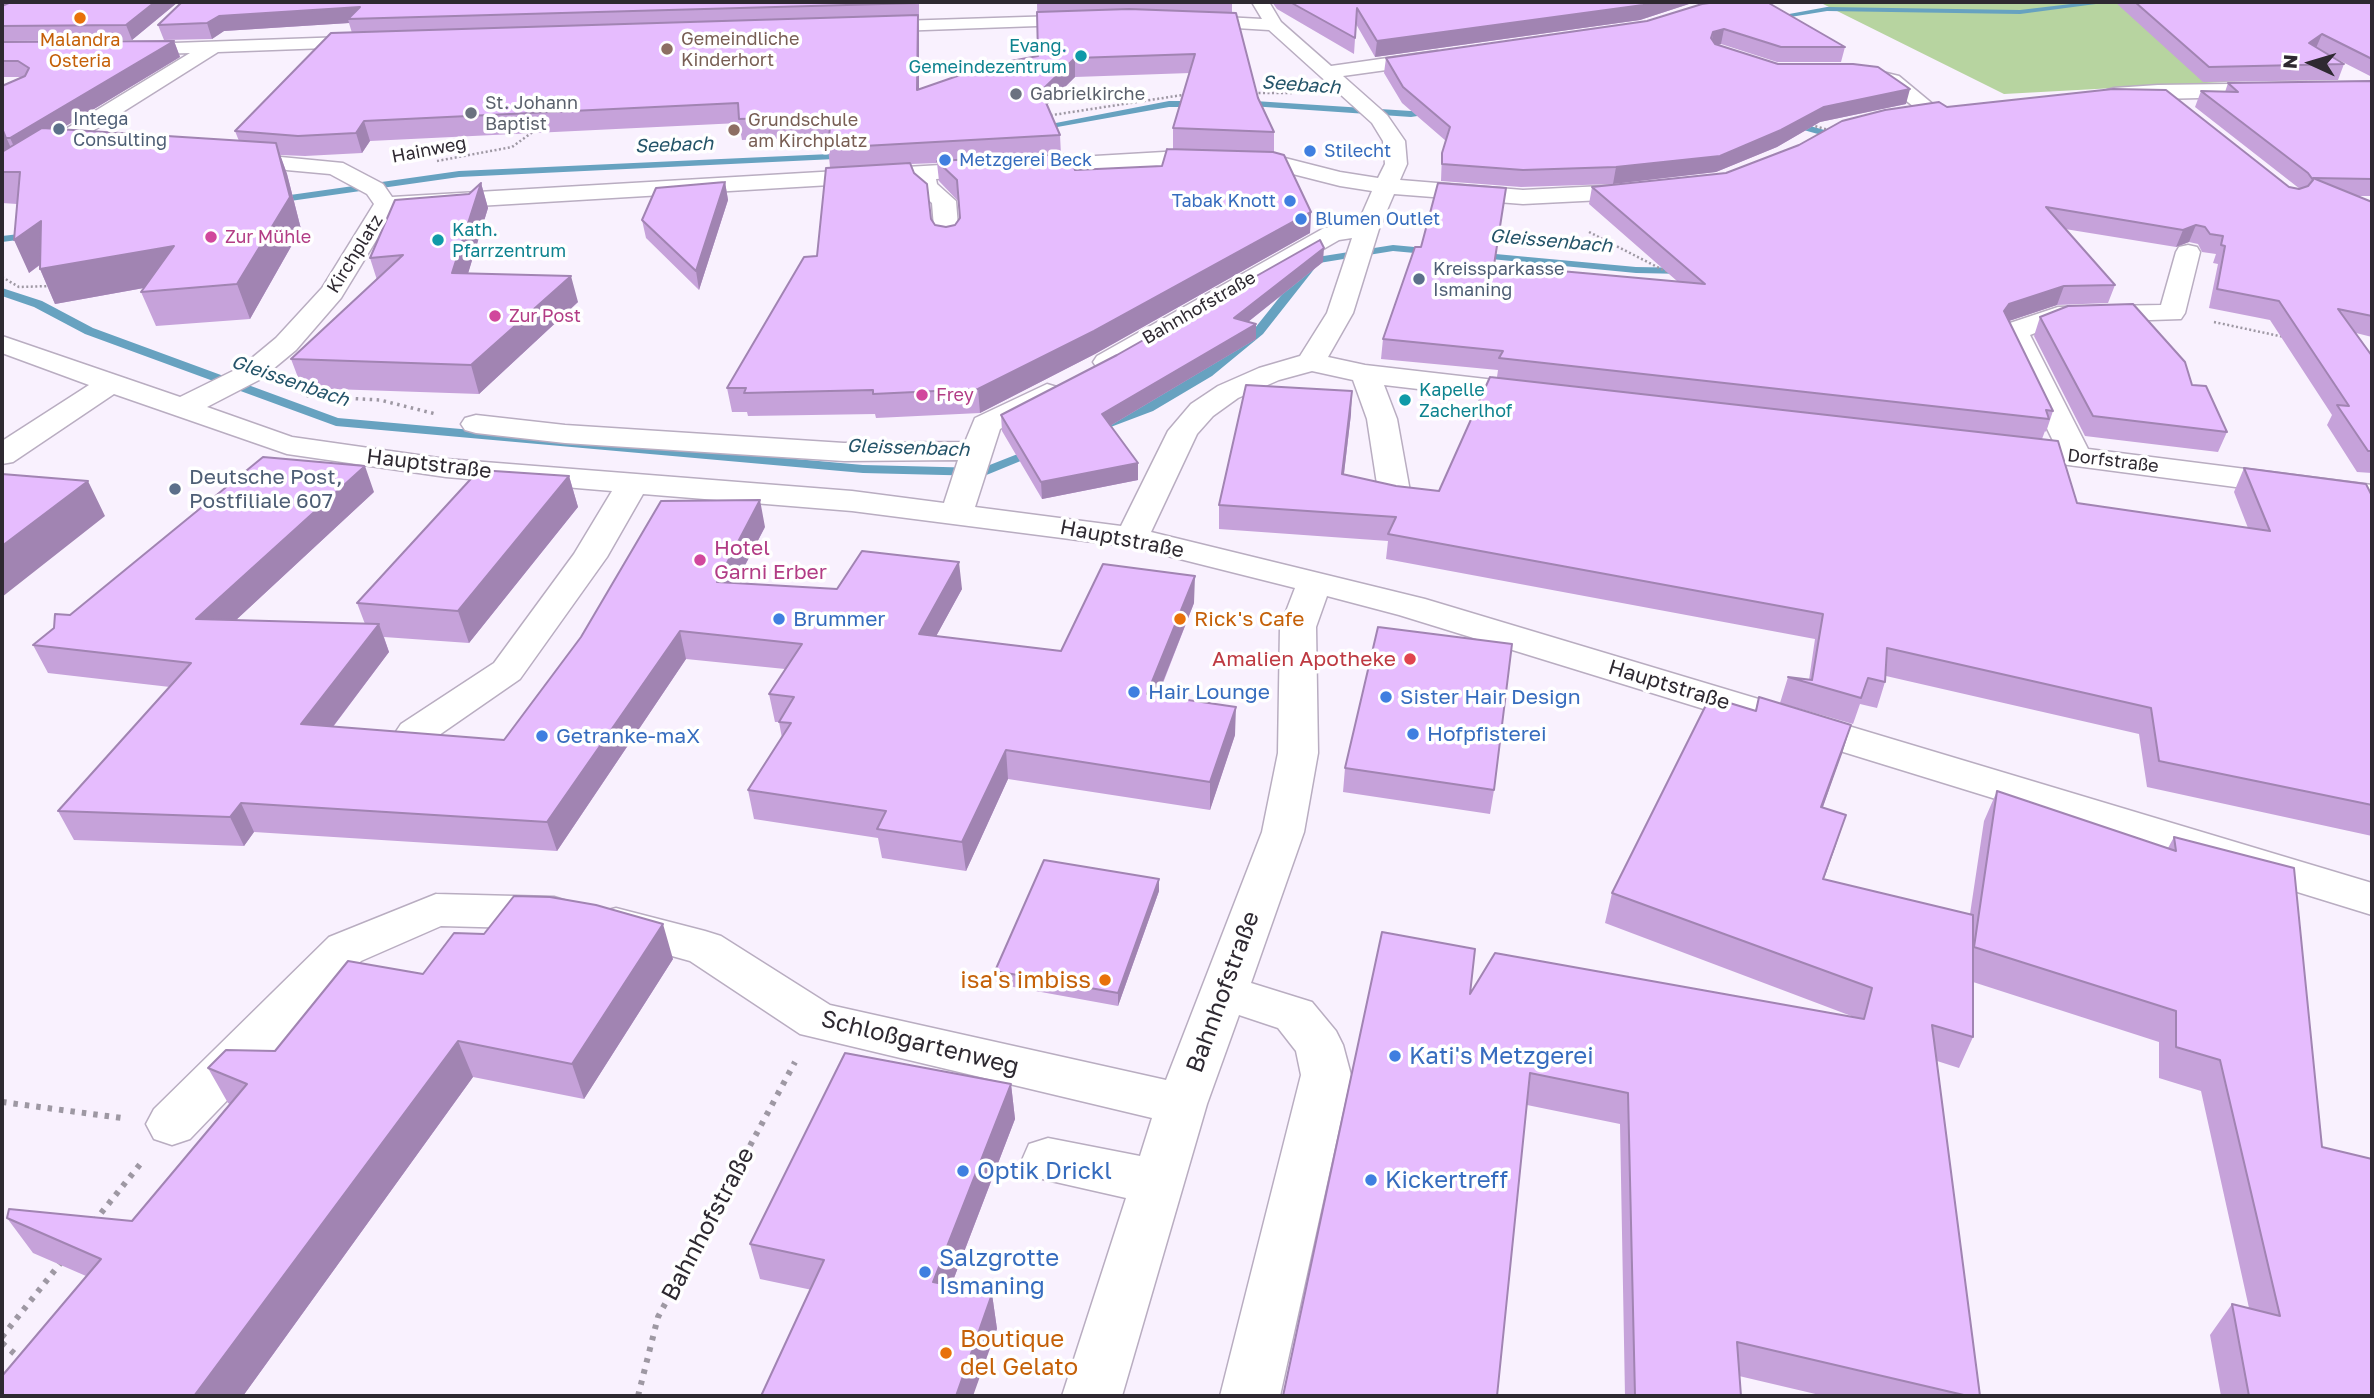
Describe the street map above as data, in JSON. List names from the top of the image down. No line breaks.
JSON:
{"streets":{"street":["Kirchplatz","Bahnhofstraße","Dorfstraße","Hauptstraße","Schloßgartenweg"],"path":["Hainweg"]},"crossings":[["Kirchplatz","Hauptstraße"],["Bahnhofstraße","Hauptstraße"],["Bahnhofstraße","Schloßgartenweg"]],"water":["Seebach","Gleissenbach"],"places":["Malandra Osteria","Gemeindliche Kinderhort","Evang. Gemeindezentrum","Gabrielkirche","St. Johann Baptist","Intega Consulting","Grundschule am Kirchplatz","Stilecht","Metzgerei Beck","Tabak Knott","Blumen Outlet","Zur Mühle","Kath. Pfarrzentrum","Kreissparkasse Ismaning","Zur Post","Frey","Kapelle Zacherlhof","Deutsche Post, Postfiliale 607","Hotel Garni Erber","Brummer","Rick's Cafe","Amalien Apotheke","Hair Lounge","Sister Hair Design","Hofpfisterei","Getranke-maX","isa's imbiss","Kati's Metzgerei","Optik Drickl","Kickertreff","Salzgrotte Ismaning","Boutique del Gelato"],"north":"left"}
